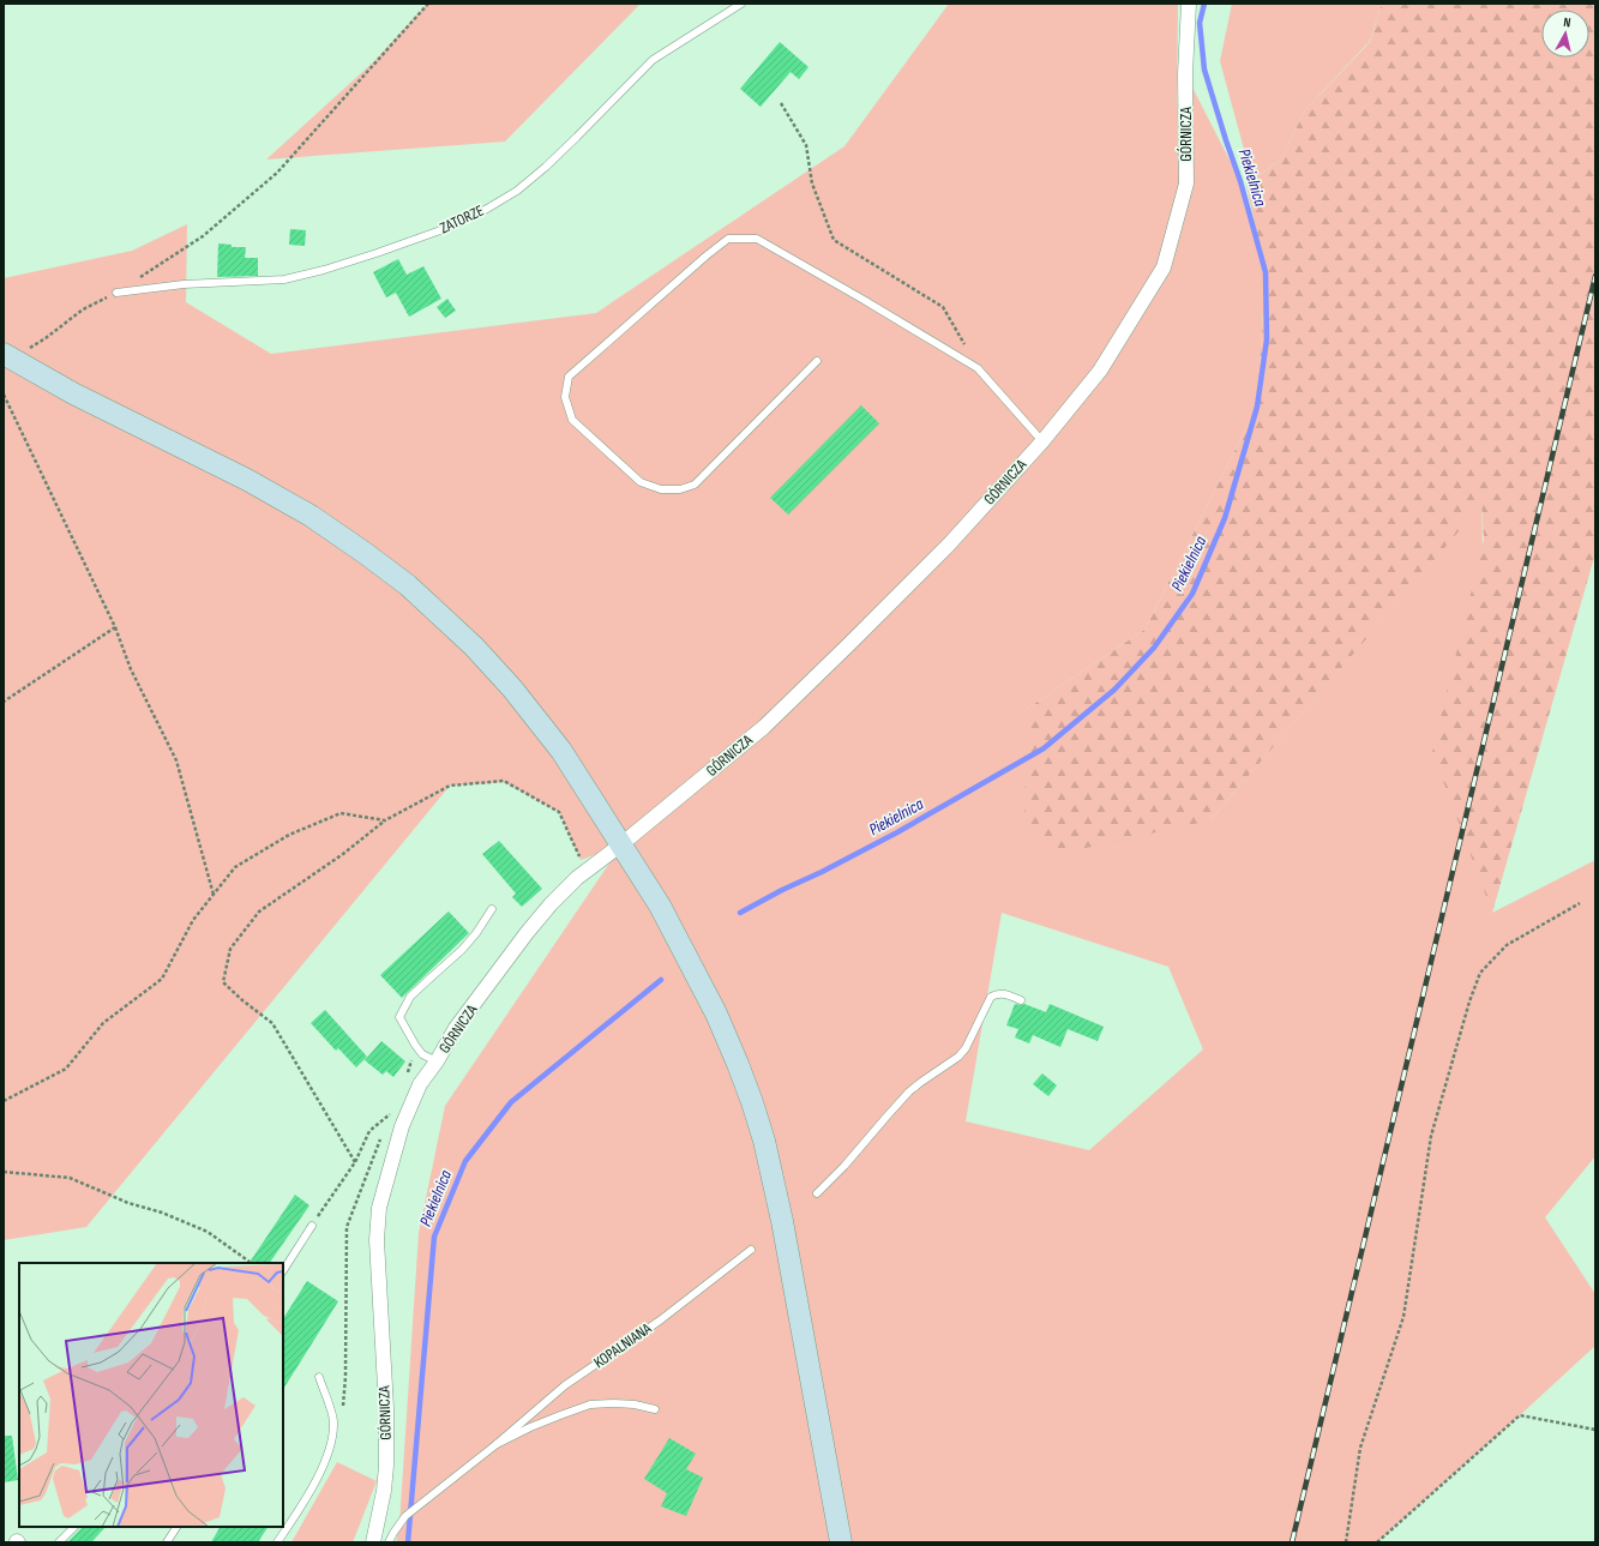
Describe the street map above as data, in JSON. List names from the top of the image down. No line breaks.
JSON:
{"streets":{"street":["GÓRNICZA"],"lane":["ZATORZE","KOPALNIANA"]},"water":["Piekielnica"],"north":"top"}
